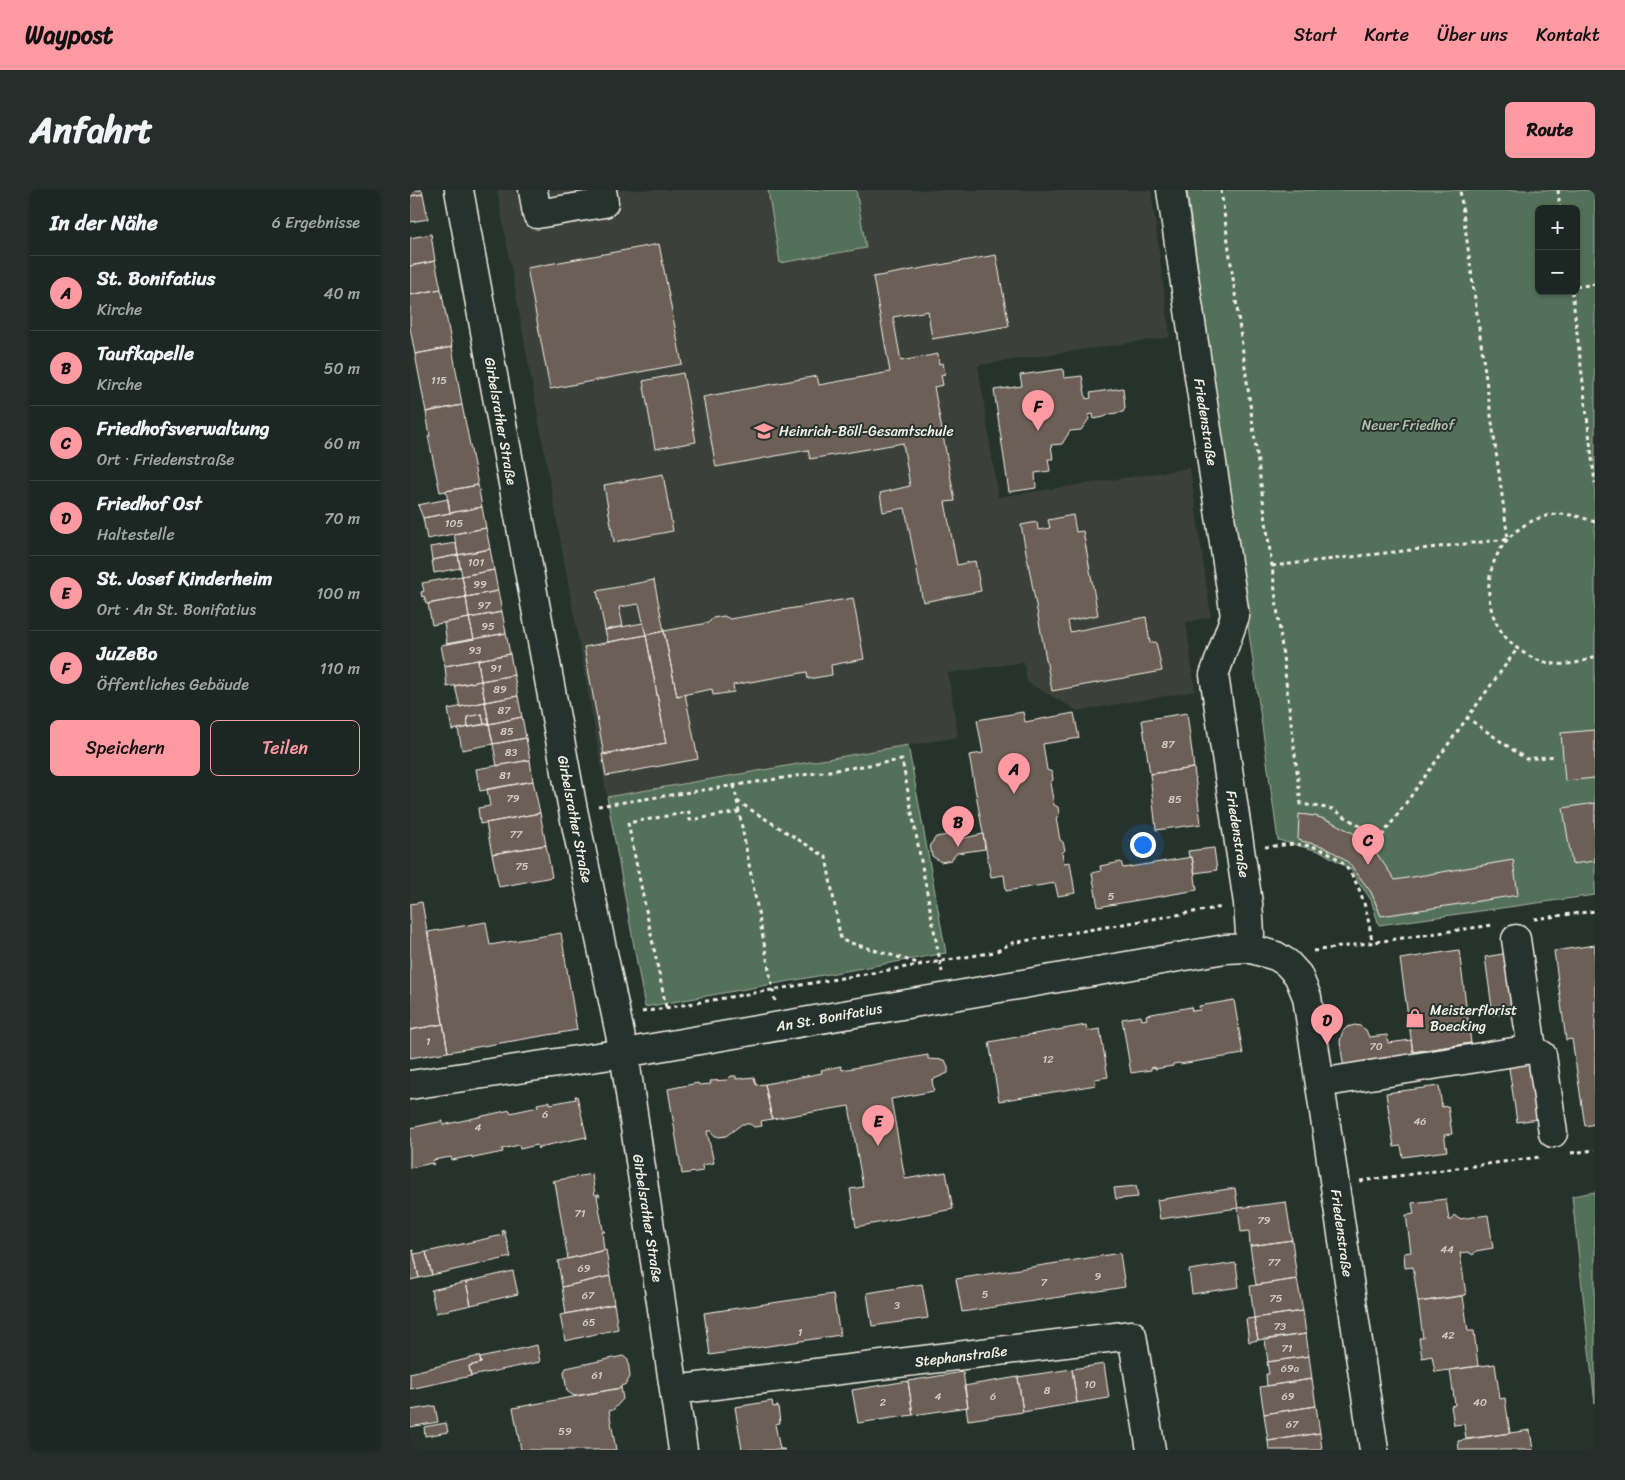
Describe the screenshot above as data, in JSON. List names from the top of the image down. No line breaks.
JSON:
{"streets":{"street":["Girbelsrather Straße","Friedenstraße","An St. Bonifatius","Stephanstraße"]},"crossings":[["Girbelsrather Straße","An St. Bonifatius"],["Girbelsrather Straße","Stephanstraße"],["Friedenstraße","An St. Bonifatius"]],"parks":["Neuer Friedhof"],"places":{"school or university":["Heinrich-Böll-Gesamtschule"],"shop":["Meisterflorist Boecking"]},"house_numbers":["115","105","101","99","97","95","93","91","89","87","85","87","83","81","79","85","77","75","5","1","70","12","6","46","4","71","79","44","77","69","9","7","5","67","75","3","65","73","1","42","71","69a","61","10","8","4","6","69","2","40","67","59"],"page":{"header":"Waypost","nav":["Start","Karte","Über uns","Kontakt"],"title":"Anfahrt","buttons":["Route",["Speichern","Teilen"]],"heading":["In der Nähe","6 Ergebnisse"],"map_buttons":["+","−"],"list":[{"mark":"A","name":"St. Bonifatius","note":"Kirche","value":"40 m"},{"mark":"B","name":"Taufkapelle","note":"Kirche","value":"50 m"},{"mark":"C","name":"Friedhofsverwaltung","note":"Ort · Friedenstraße","value":"60 m"},{"mark":"D","name":"Friedhof Ost","note":"Haltestelle","value":"70 m"},{"mark":"E","name":"St. Josef Kinderheim","note":"Ort · An St. Bonifatius","value":"100 m"},{"mark":"F","name":"JuZeBo","note":"Öffentliches Gebäude","value":"110 m"}],"pins":["F","A","B","C","D","E"]}}
